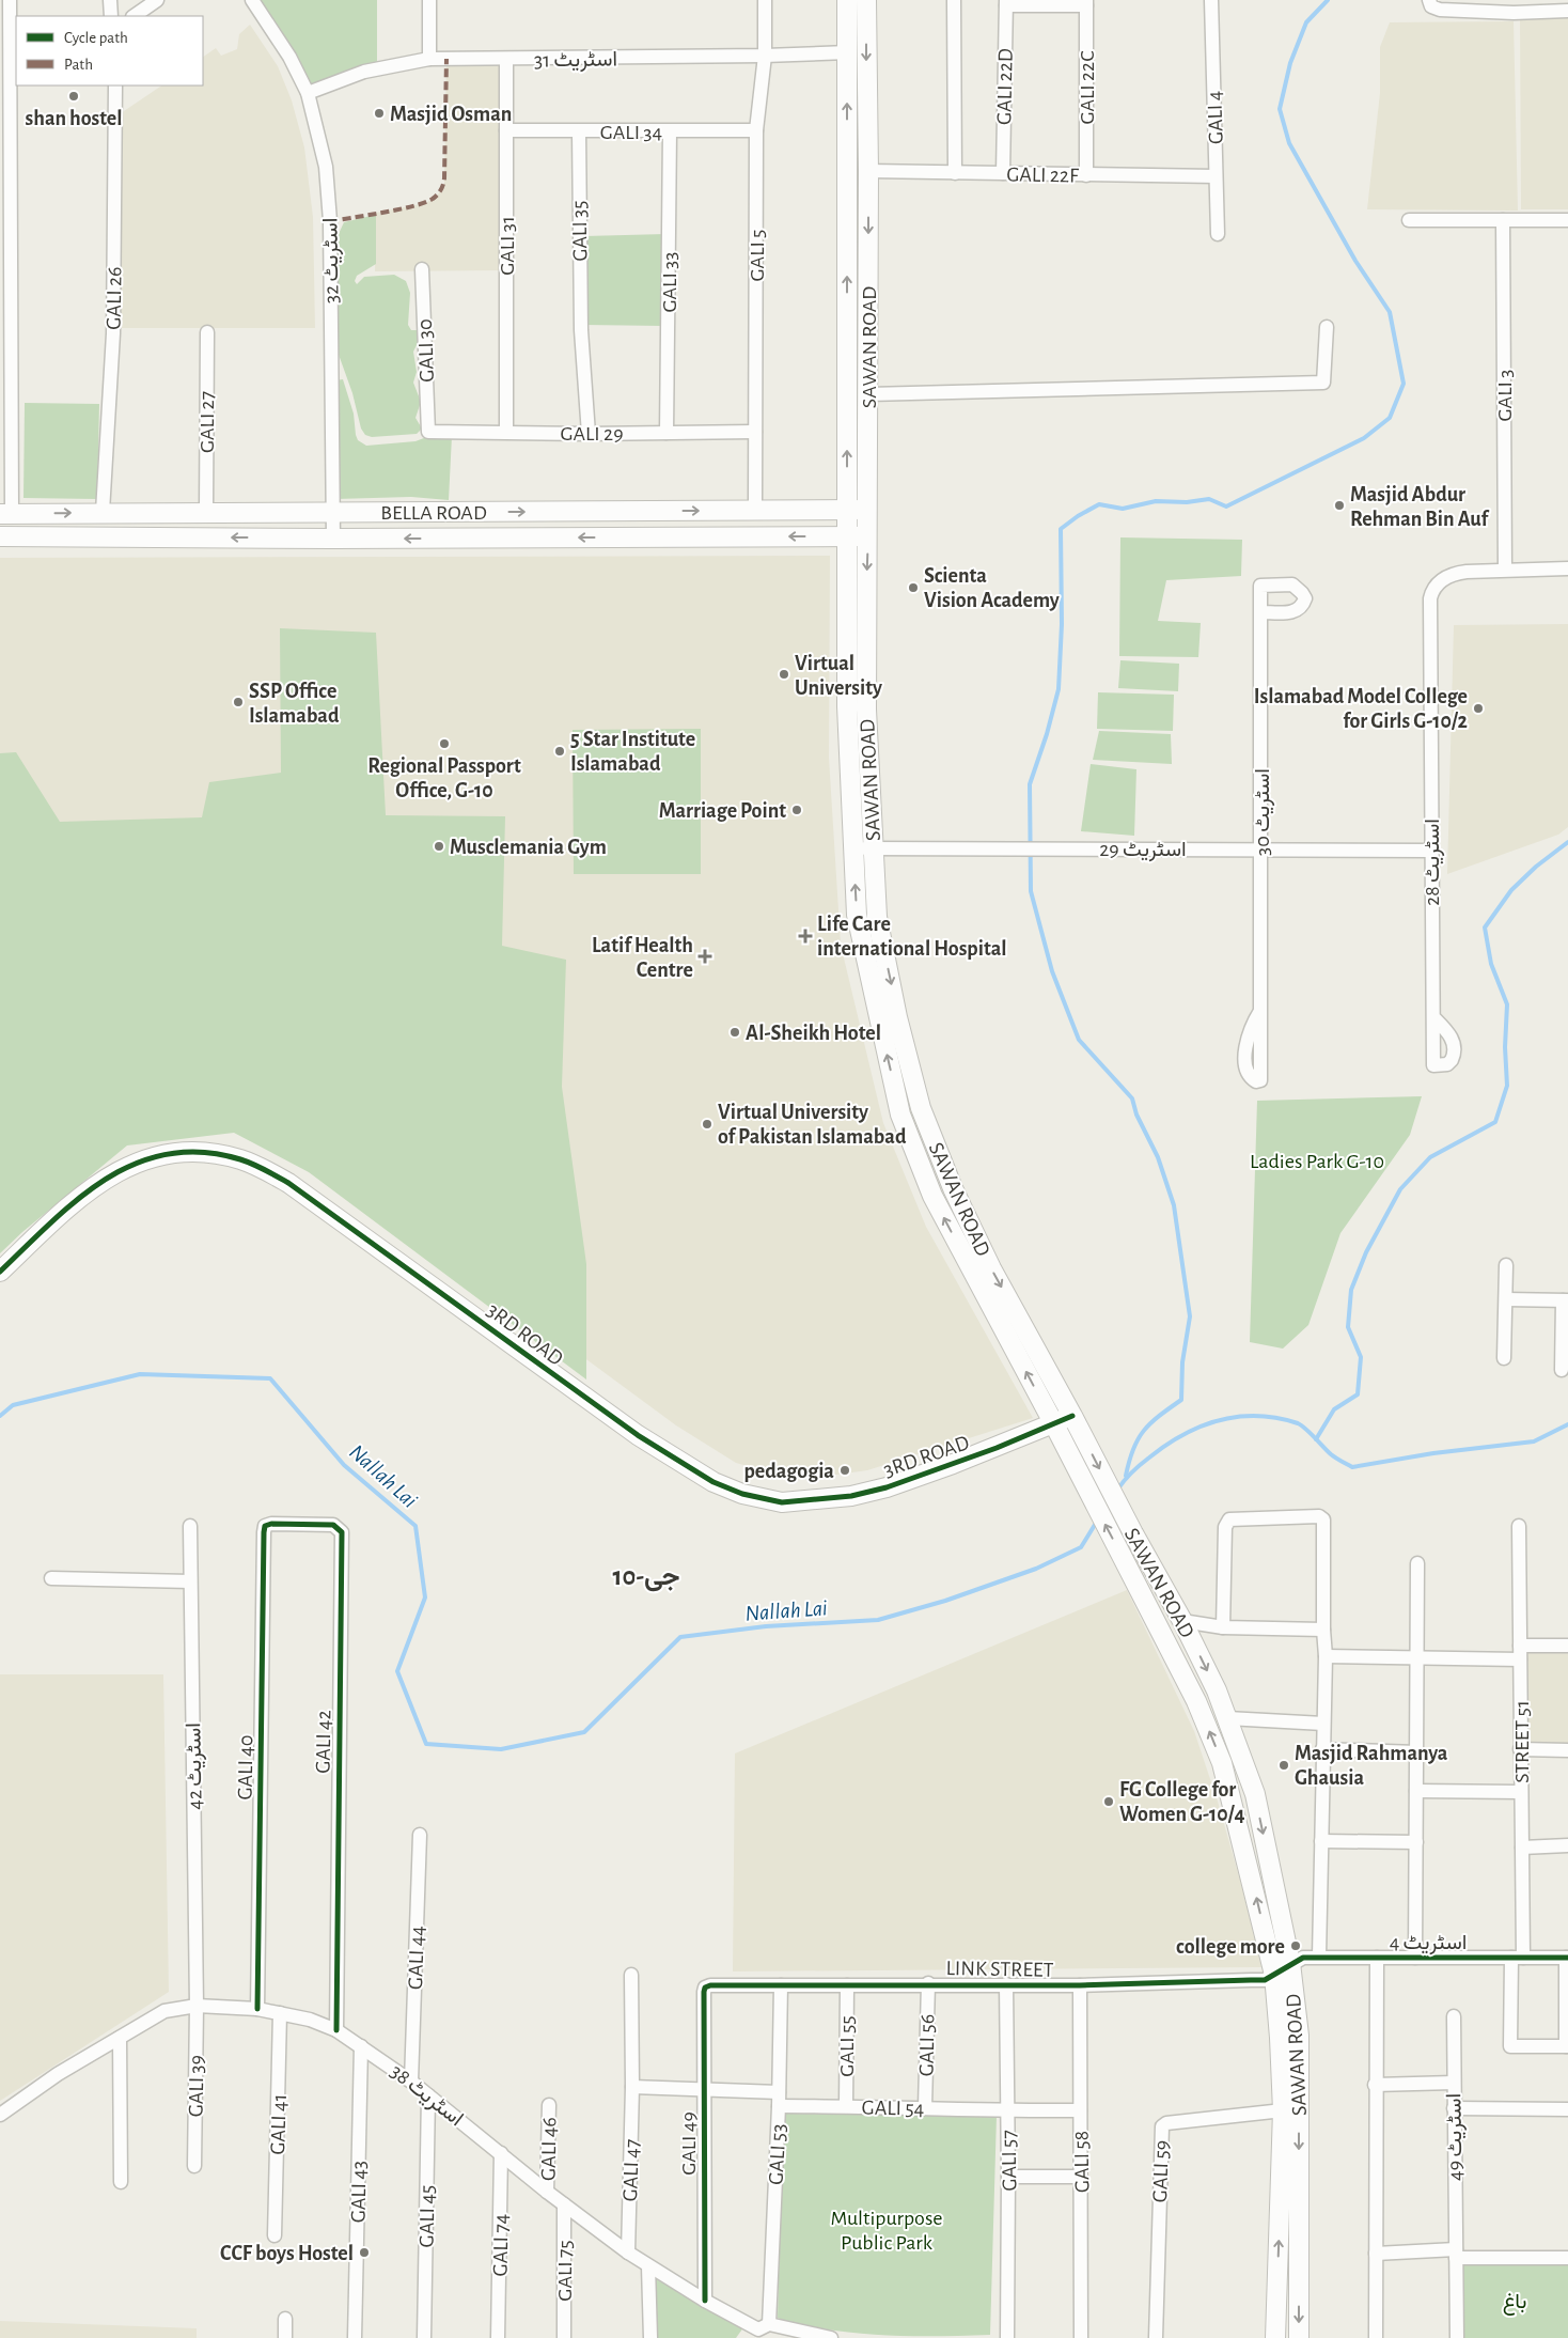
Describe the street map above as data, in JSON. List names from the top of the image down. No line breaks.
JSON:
{"streets":{"main road":["SAWAN ROAD","BELLA ROAD","3RD ROAD"],"street":["اسٹریٹ 31","GALI 22D","GALI 22C","GALI 4","GALI 34","GALI 22F","GALI 35","GALI 31","GALI 5","اسٹریٹ 32","GALI 33","GALI 26","GALI 30","GALI 3","GALI 27","GALI 29","اسٹریٹ 30","اسٹریٹ 29","اسٹریٹ 28","GALI 42","STREET 51","اسٹریٹ 42","GALI 40","اسٹریٹ 4","GALI 44","LINK STREET","GALI 56","GALI 55","GALI 39","اسٹریٹ 38","GALI 54","GALI 41","اسٹریٹ 49","GALI 49","GALI 46","GALI 53","GALI 57","GALI 58","GALI 47","GALI 59","GALI 43","GALI 45","GALI 74","GALI 75"]},"crossings":[["اسٹریٹ 31","GALI 31"],["اسٹریٹ 31","GALI 5"],["اسٹریٹ 31","اسٹریٹ 32"],["اسٹریٹ 31","SAWAN ROAD"],["GALI 22D","GALI 22F"],["GALI 22C","GALI 22F"],["GALI 4","GALI 22F"],["GALI 34","GALI 35"],["GALI 34","GALI 31"],["GALI 34","GALI 5"],["GALI 34","GALI 33"],["GALI 22F","SAWAN ROAD"],["GALI 35","GALI 29"],["GALI 31","GALI 29"],["GALI 5","GALI 29"],["GALI 5","BELLA ROAD"],["اسٹریٹ 32","BELLA ROAD"],["GALI 33","GALI 29"],["GALI 26","BELLA ROAD"],["SAWAN ROAD","BELLA ROAD"],["SAWAN ROAD","اسٹریٹ 29"],["SAWAN ROAD","3RD ROAD"],["SAWAN ROAD","اسٹریٹ 4"],["SAWAN ROAD","LINK STREET"],["SAWAN ROAD","GALI 59"],["GALI 30","GALI 29"],["GALI 3","اسٹریٹ 28"],["GALI 27","BELLA ROAD"],["اسٹریٹ 30","اسٹریٹ 29"],["اسٹریٹ 29","اسٹریٹ 28"],["GALI 42","GALI 40"],["GALI 42","اسٹریٹ 38"],["STREET 51","اسٹریٹ 4"],["اسٹریٹ 42","GALI 39"],["اسٹریٹ 42","اسٹریٹ 38"],["GALI 40","اسٹریٹ 38"],["اسٹریٹ 4","LINK STREET"],["GALI 44","اسٹریٹ 38"],["LINK STREET","GALI 56"],["LINK STREET","GALI 55"],["LINK STREET","GALI 49"],["LINK STREET","GALI 53"],["LINK STREET","GALI 57"],["LINK STREET","GALI 58"],["GALI 56","GALI 54"],["GALI 55","GALI 54"],["GALI 39","اسٹریٹ 38"],["اسٹریٹ 38","GALI 41"],["اسٹریٹ 38","GALI 49"],["اسٹریٹ 38","GALI 46"],["اسٹریٹ 38","GALI 53"],["اسٹریٹ 38","GALI 47"],["اسٹریٹ 38","GALI 43"],["اسٹریٹ 38","GALI 45"],["اسٹریٹ 38","GALI 74"],["اسٹریٹ 38","GALI 75"],["GALI 54","GALI 53"],["GALI 54","GALI 57"],["GALI 54","GALI 58"]],"districts":["جی-10"],"water":["Nallah Lai"],"parks":["Ladies Park G-10","Multipurpose Public Park","باغ"],"places":{"other":["shan hostel","Masjid Osman","Masjid Abdur Rehman Bin Auf","Scienta Vision Academy","Virtual University","SSP Office Islamabad","Islamabad Model College for Girls G-10/2","Regional Passport Office, G-10","5 Star Institute Islamabad","Marriage Point","Musclemania Gym","Al-Sheikh Hotel","Virtual University of Pakistan Islamabad","pedagogia","Masjid Rahmanya Ghausia","FG College for Women G-10/4","college more","CCF boys Hostel"],"health":["Life Care international Hospital","Latif Health Centre"]},"legend":["Cycle path","Path"]}
